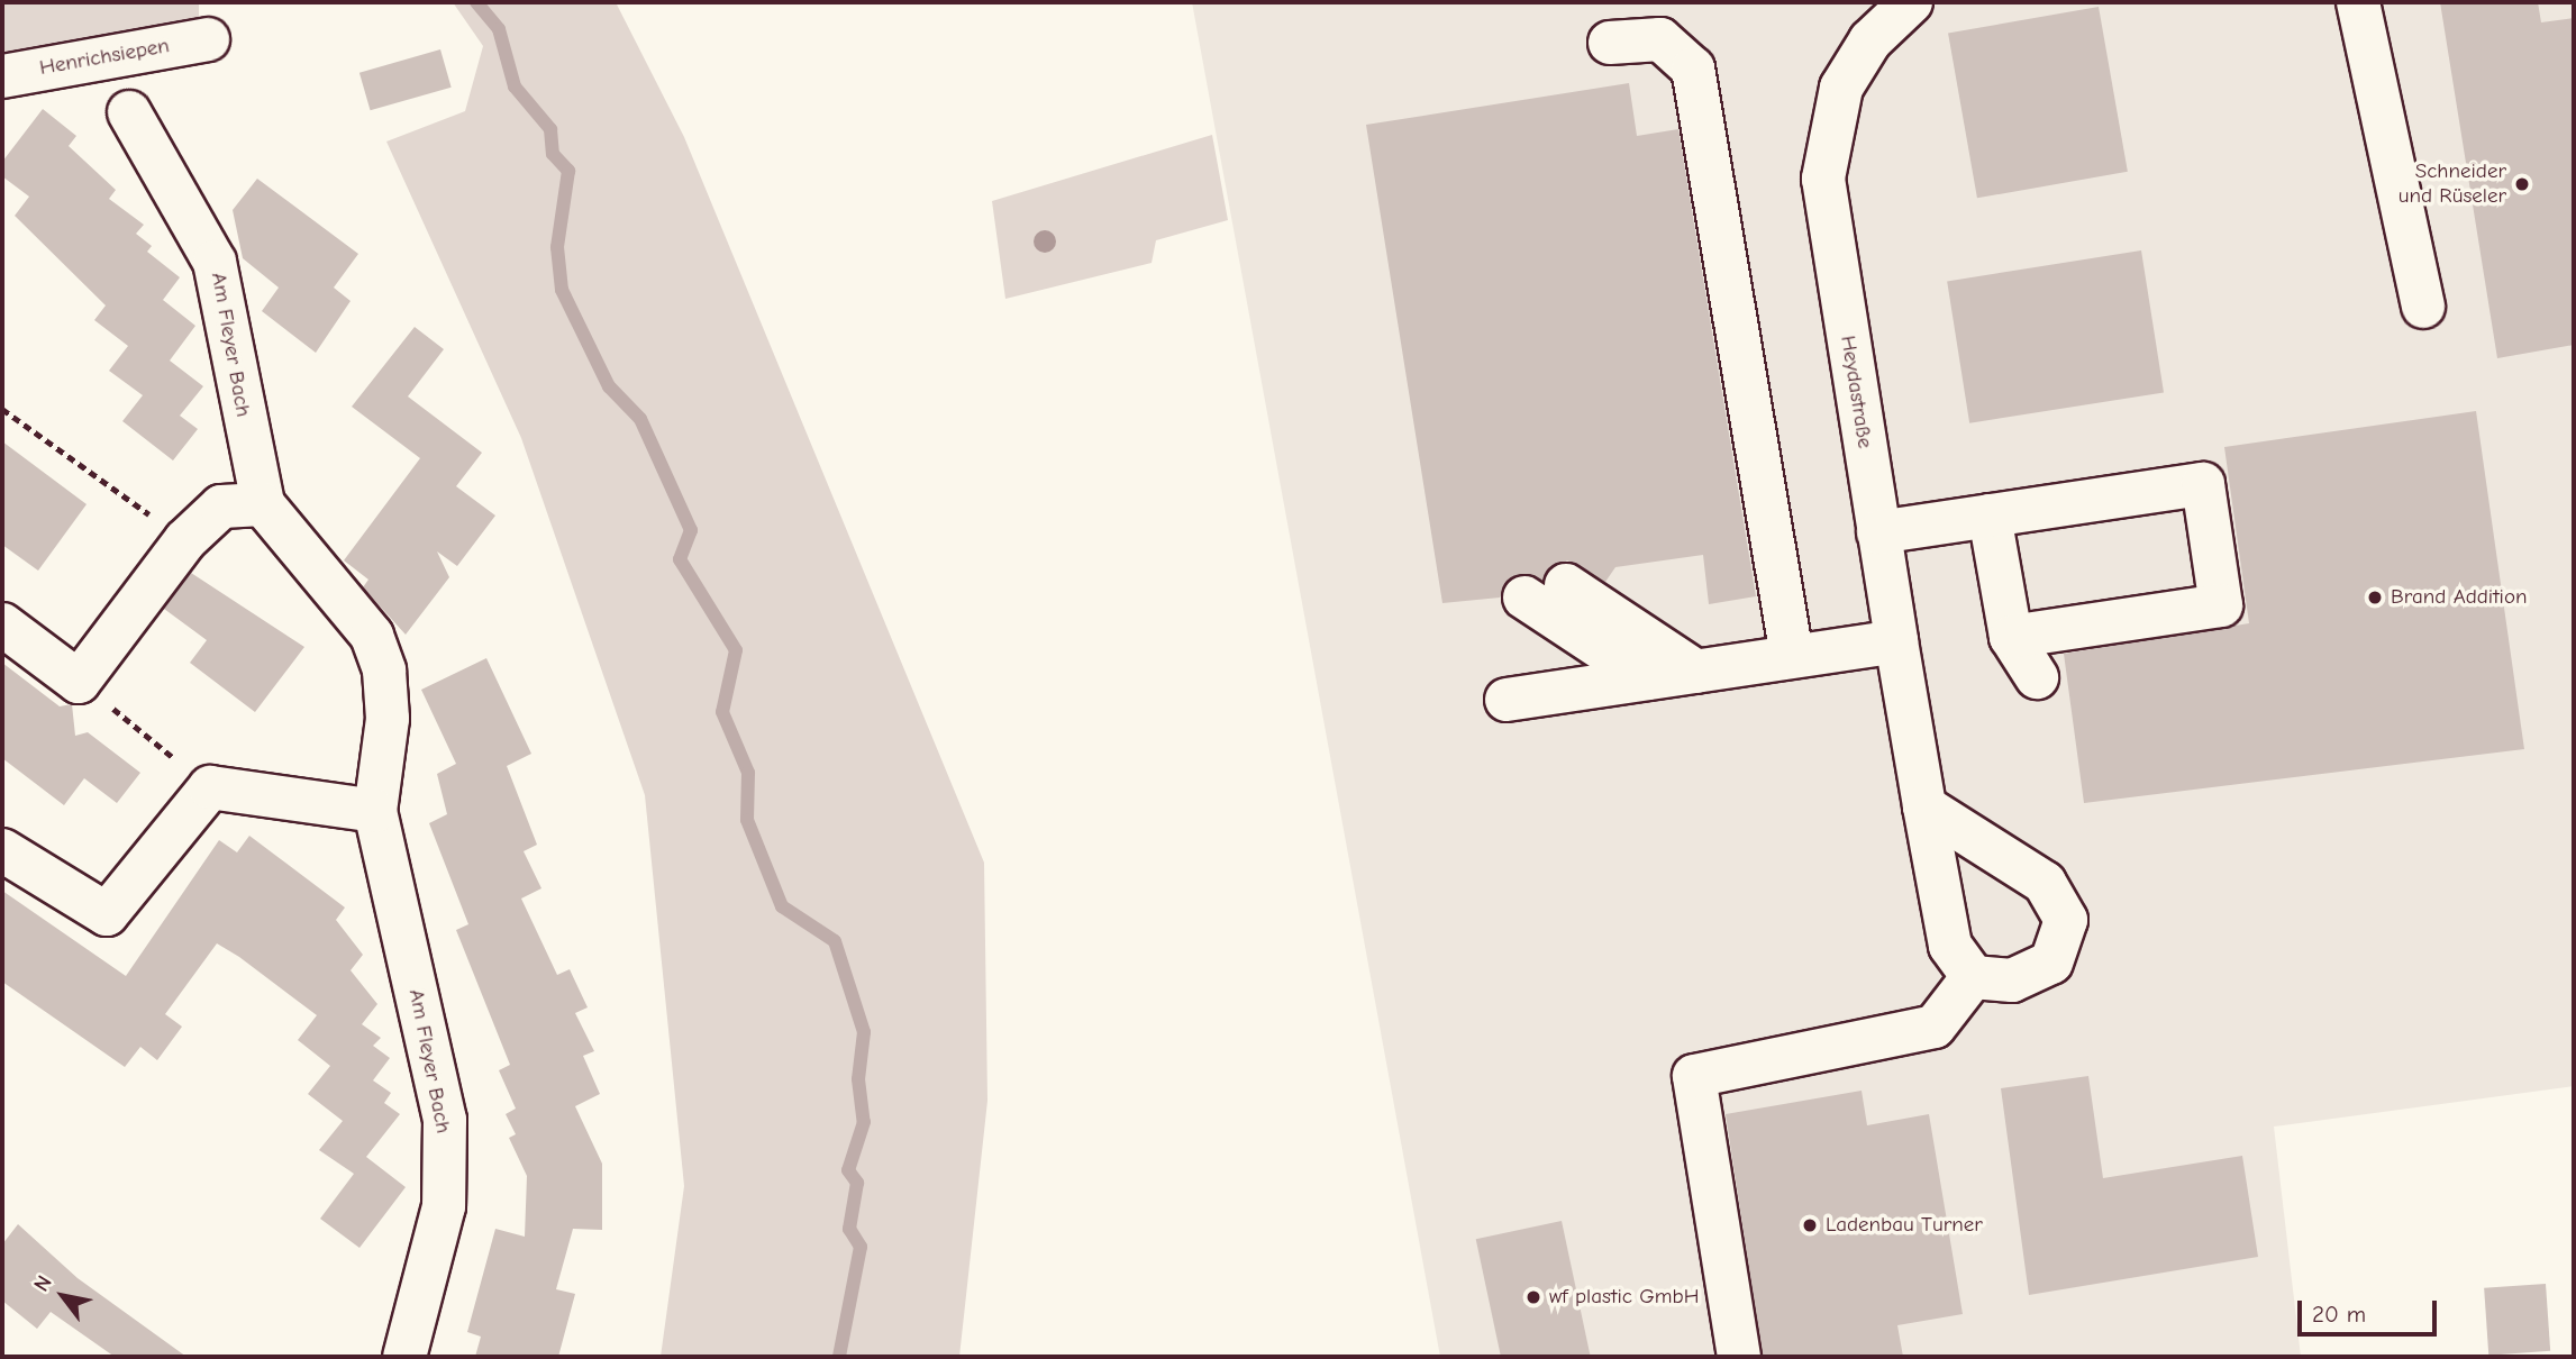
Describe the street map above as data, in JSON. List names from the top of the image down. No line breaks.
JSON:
{"streets":{"street":["Henrichsiepen","Am Fleyer Bach","Heydastraße"]},"places":["Schneider und Rüseler","Brand Addition","Ladenbau Turner","wf plastic GmbH"],"scale_bar":"20 m","north":"top left"}
